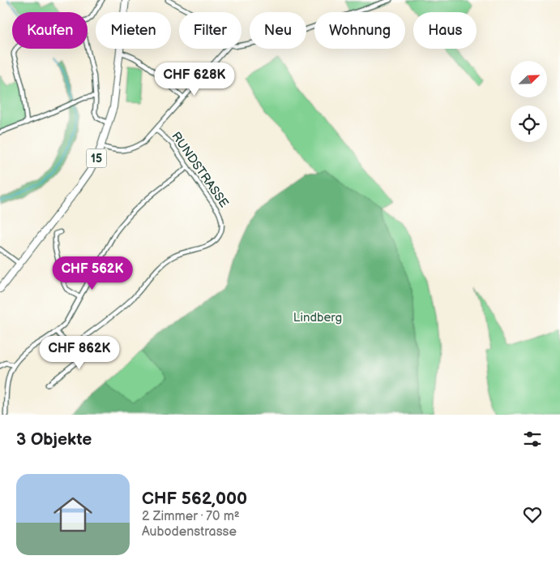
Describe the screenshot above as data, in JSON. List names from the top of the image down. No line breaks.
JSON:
{"streets":{"main road":["15"],"street":["RUNDSTRASSE"]},"parks":["Lindberg"],"north":"top right","page":{"chip":["Kaufen","Mieten","Filter","Neu","Wohnung","Haus"],"price":["CHF 628K","CHF 562K","CHF 862K"],"heading":"3 Objekte","list":[{"name":"CHF 562,000","note":"2 Zimmer · 70 m² · Aubodenstrasse"}]}}
